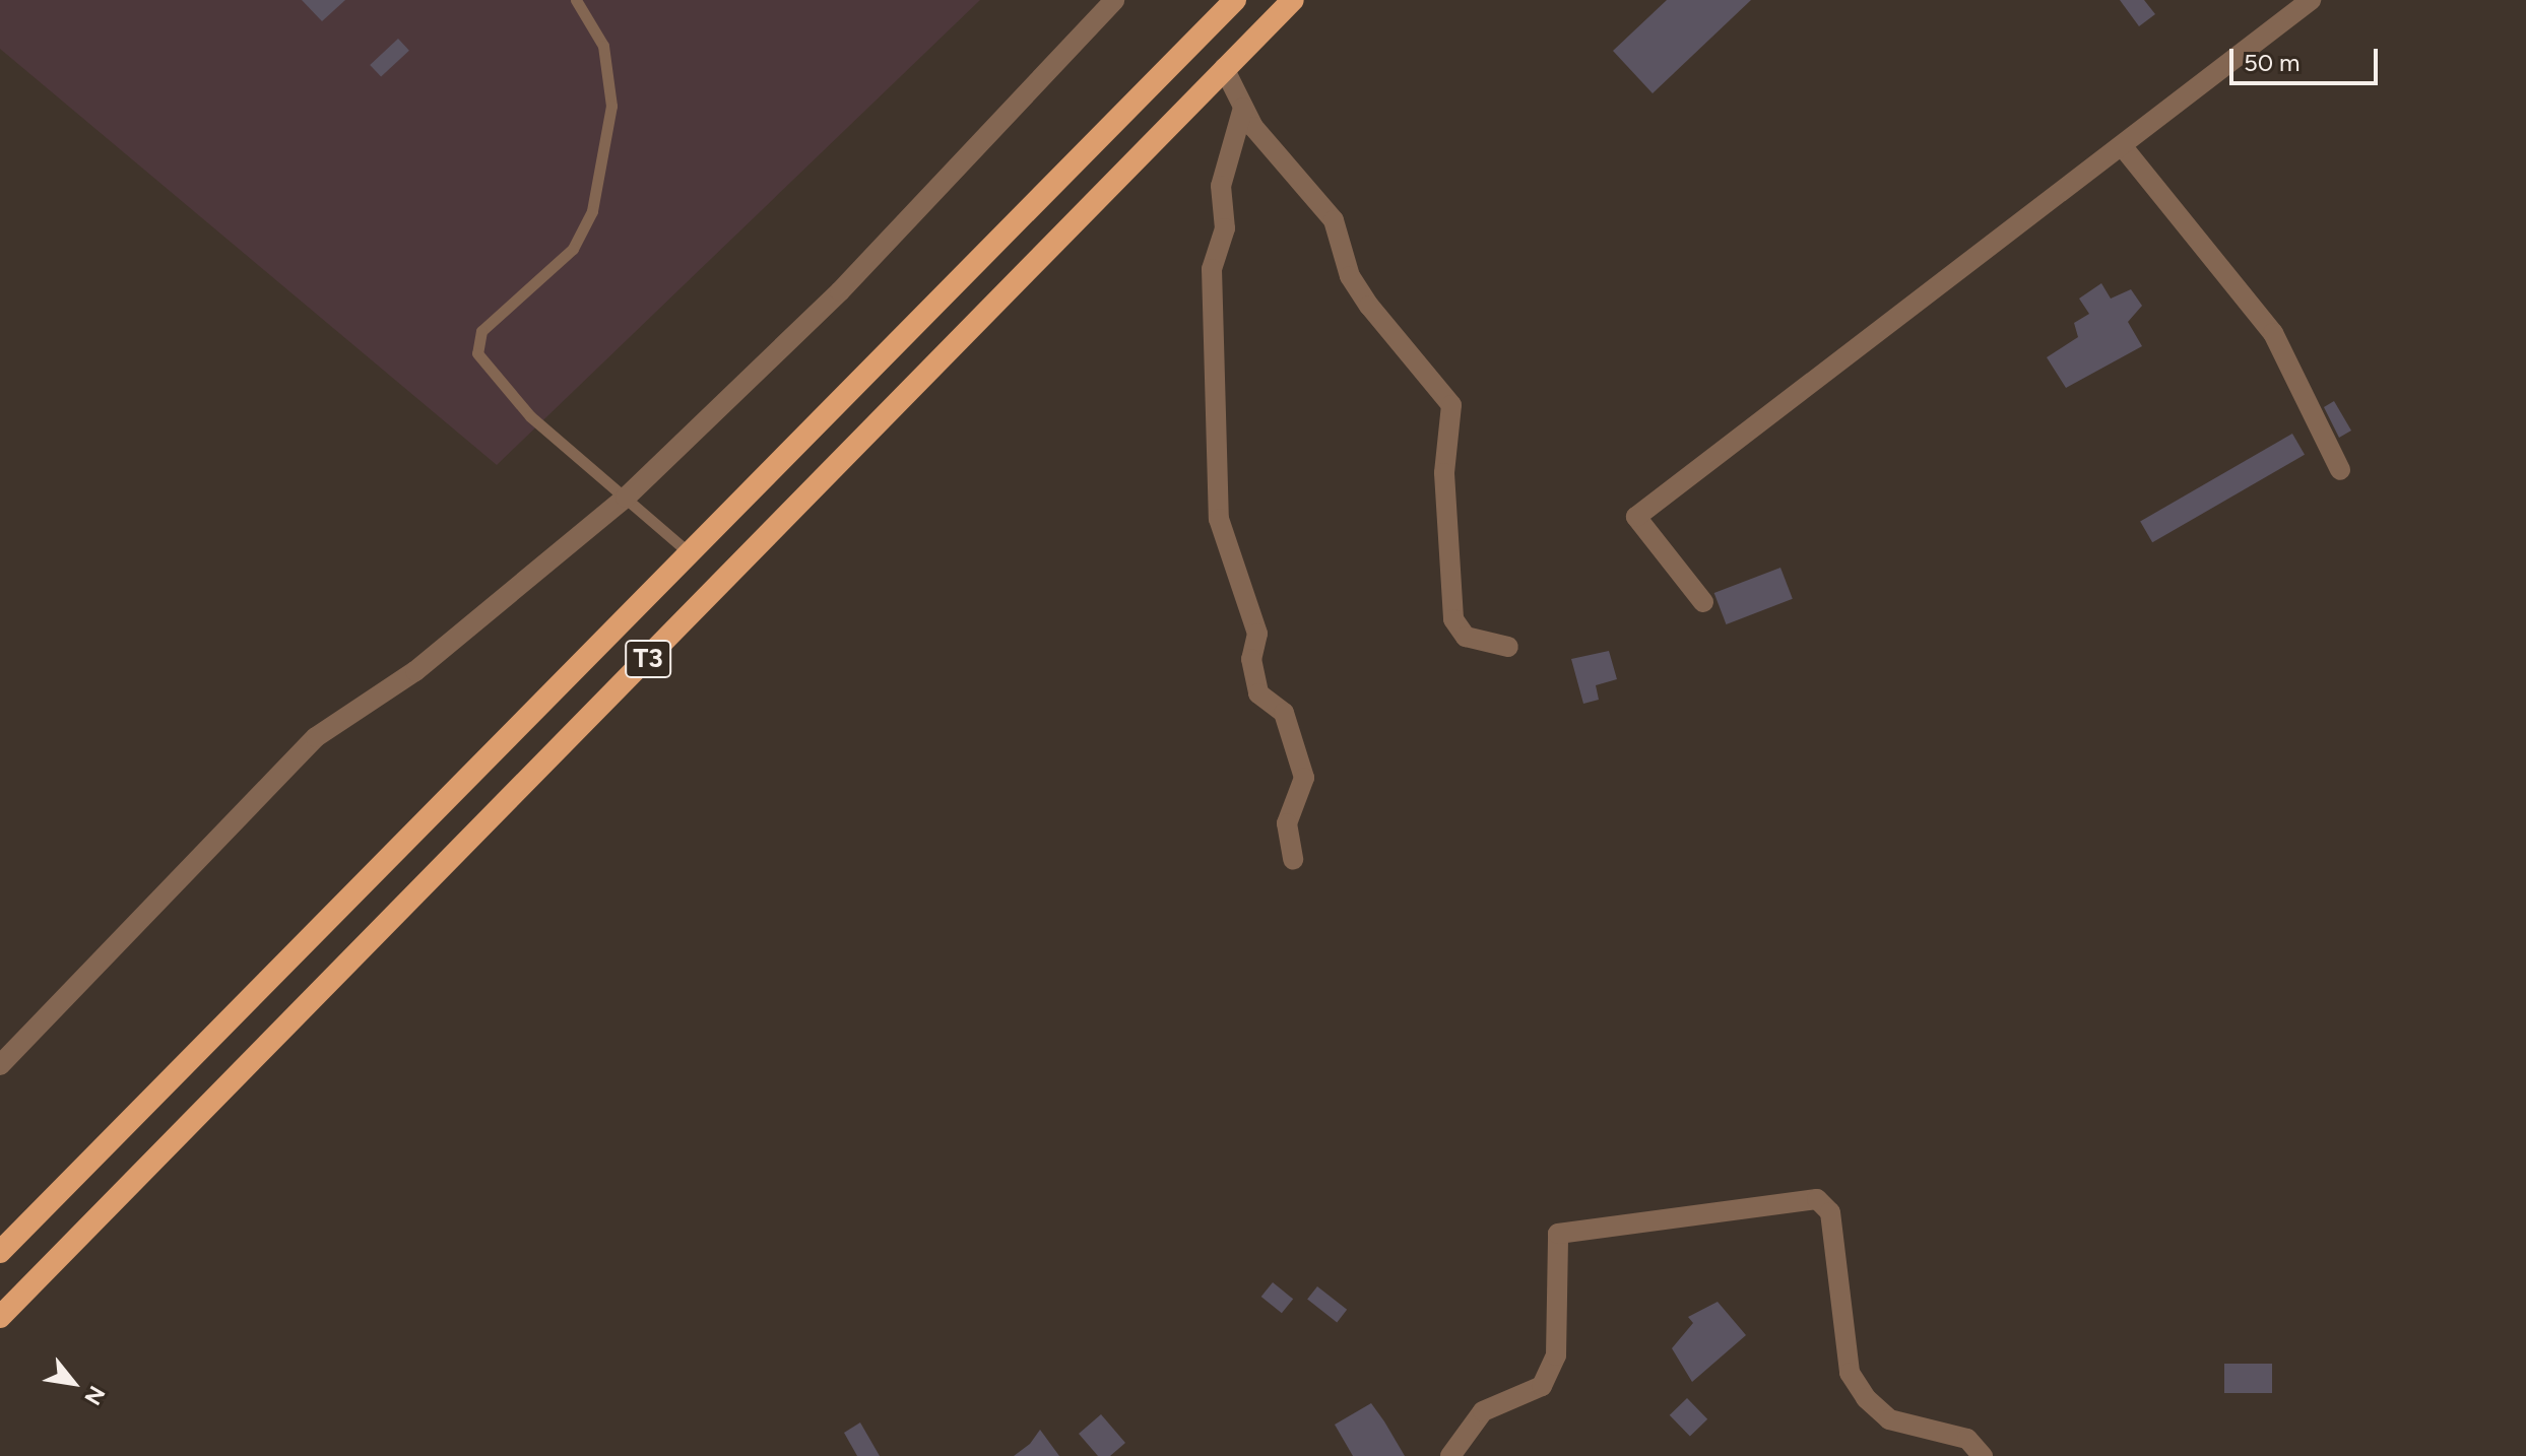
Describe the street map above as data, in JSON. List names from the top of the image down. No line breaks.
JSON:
{"streets":{"highway":["T3"]},"scale_bar":"50 m","north":"bottom right"}
